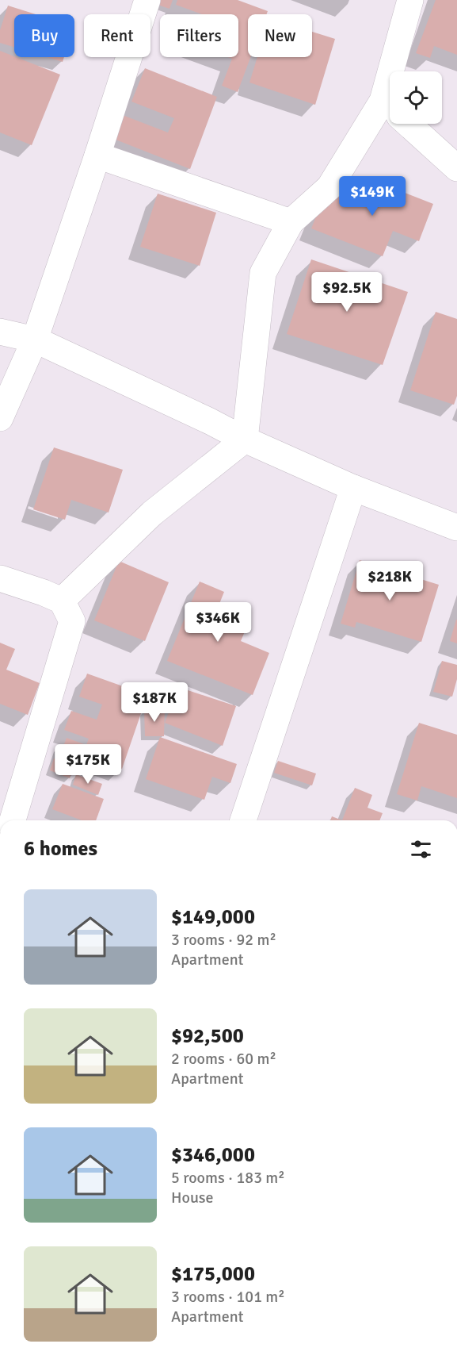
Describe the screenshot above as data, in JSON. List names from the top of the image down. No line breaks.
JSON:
{"page":{"chip":["Buy","Rent","Filters","New"],"price":["$149K","$92.5K","$218K","$346K","$187K","$175K"],"heading":"6 homes","list":[{"name":"$149,000","note":"3 rooms · 92 m² · Apartment"},{"name":"$92,500","note":"2 rooms · 60 m² · Apartment"},{"name":"$346,000","note":"5 rooms · 183 m² · House"},{"name":"$175,000","note":"3 rooms · 101 m² · Apartment"}]}}
